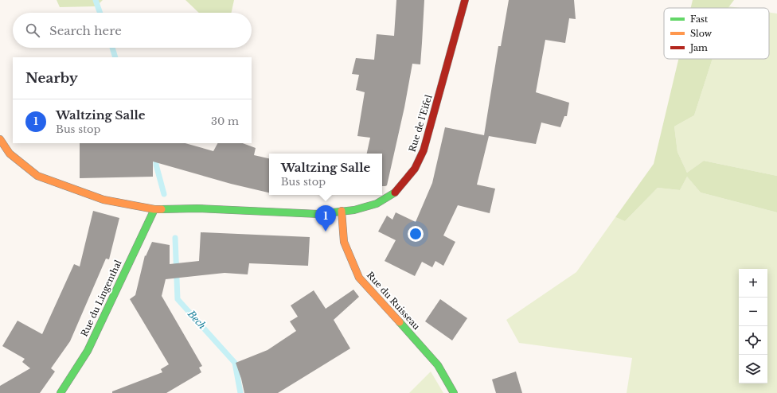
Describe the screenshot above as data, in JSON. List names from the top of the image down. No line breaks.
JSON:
{"streets":{"street":["Rue de l'Eifel","Rue du Lingenthal","Rue du Ruisseau"]},"crossings":[["Rue de l'Eifel","Rue du Lingenthal"],["Rue de l'Eifel","Rue du Ruisseau"]],"water":["Bech"],"legend":["Fast","Slow","Jam"],"page":{"search":"Search here","heading":"Nearby","list":[{"mark":"1","name":"Waltzing Salle","note":"Bus stop","value":"30 m"}],"popup":["Waltzing Salle","Bus stop"],"pins":"1","map_buttons":["+","−"]}}
